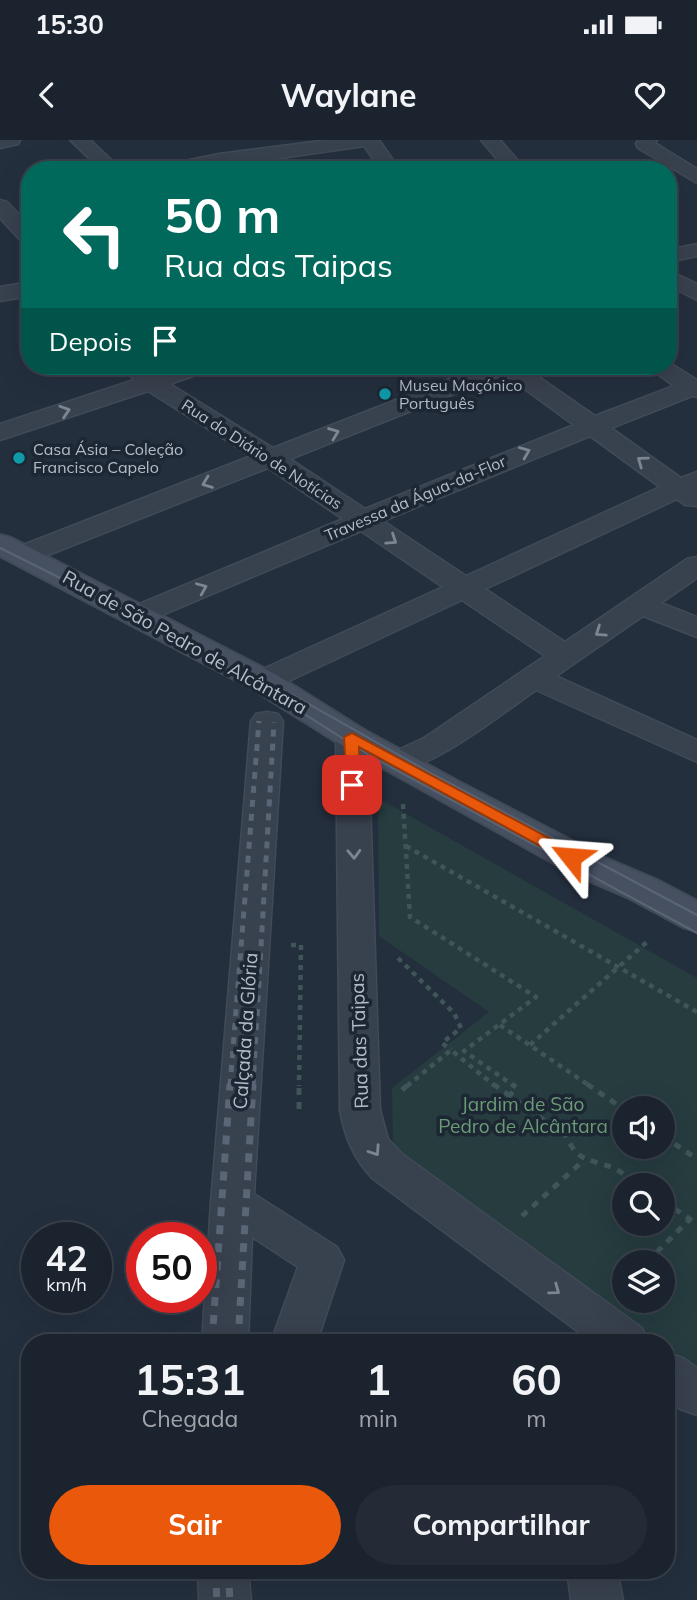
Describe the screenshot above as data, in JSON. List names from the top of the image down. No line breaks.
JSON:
{"streets":{"main road":["Rua de São Pedro de Alcântara"],"street":["Rua do Diário de Notícias","Travessa da Água-da-Flor","Calçada da Glória","Rua das Taipas"]},"crossings":[["Rua do Diário de Notícias","Travessa da Água-da-Flor"],["Travessa da Água-da-Flor","Rua de São Pedro de Alcântara"],["Rua de São Pedro de Alcântara","Rua das Taipas"]],"one_way":["Rua das Taipas"],"parks":["Jardim de São Pedro de Alcântara"],"places":["Museu Maçónico Português","Casa Ásia – Coleção Francisco Capelo"],"page":{"status":"15:30","header":"Waylane","turn":["50 m","Rua das Taipas"],"then":"Depois","speed":"42 km/h","limit":"50","eta":["15:31","Chegada","1","min","60","m"],"buttons":["Sair","Compartilhar"]}}
